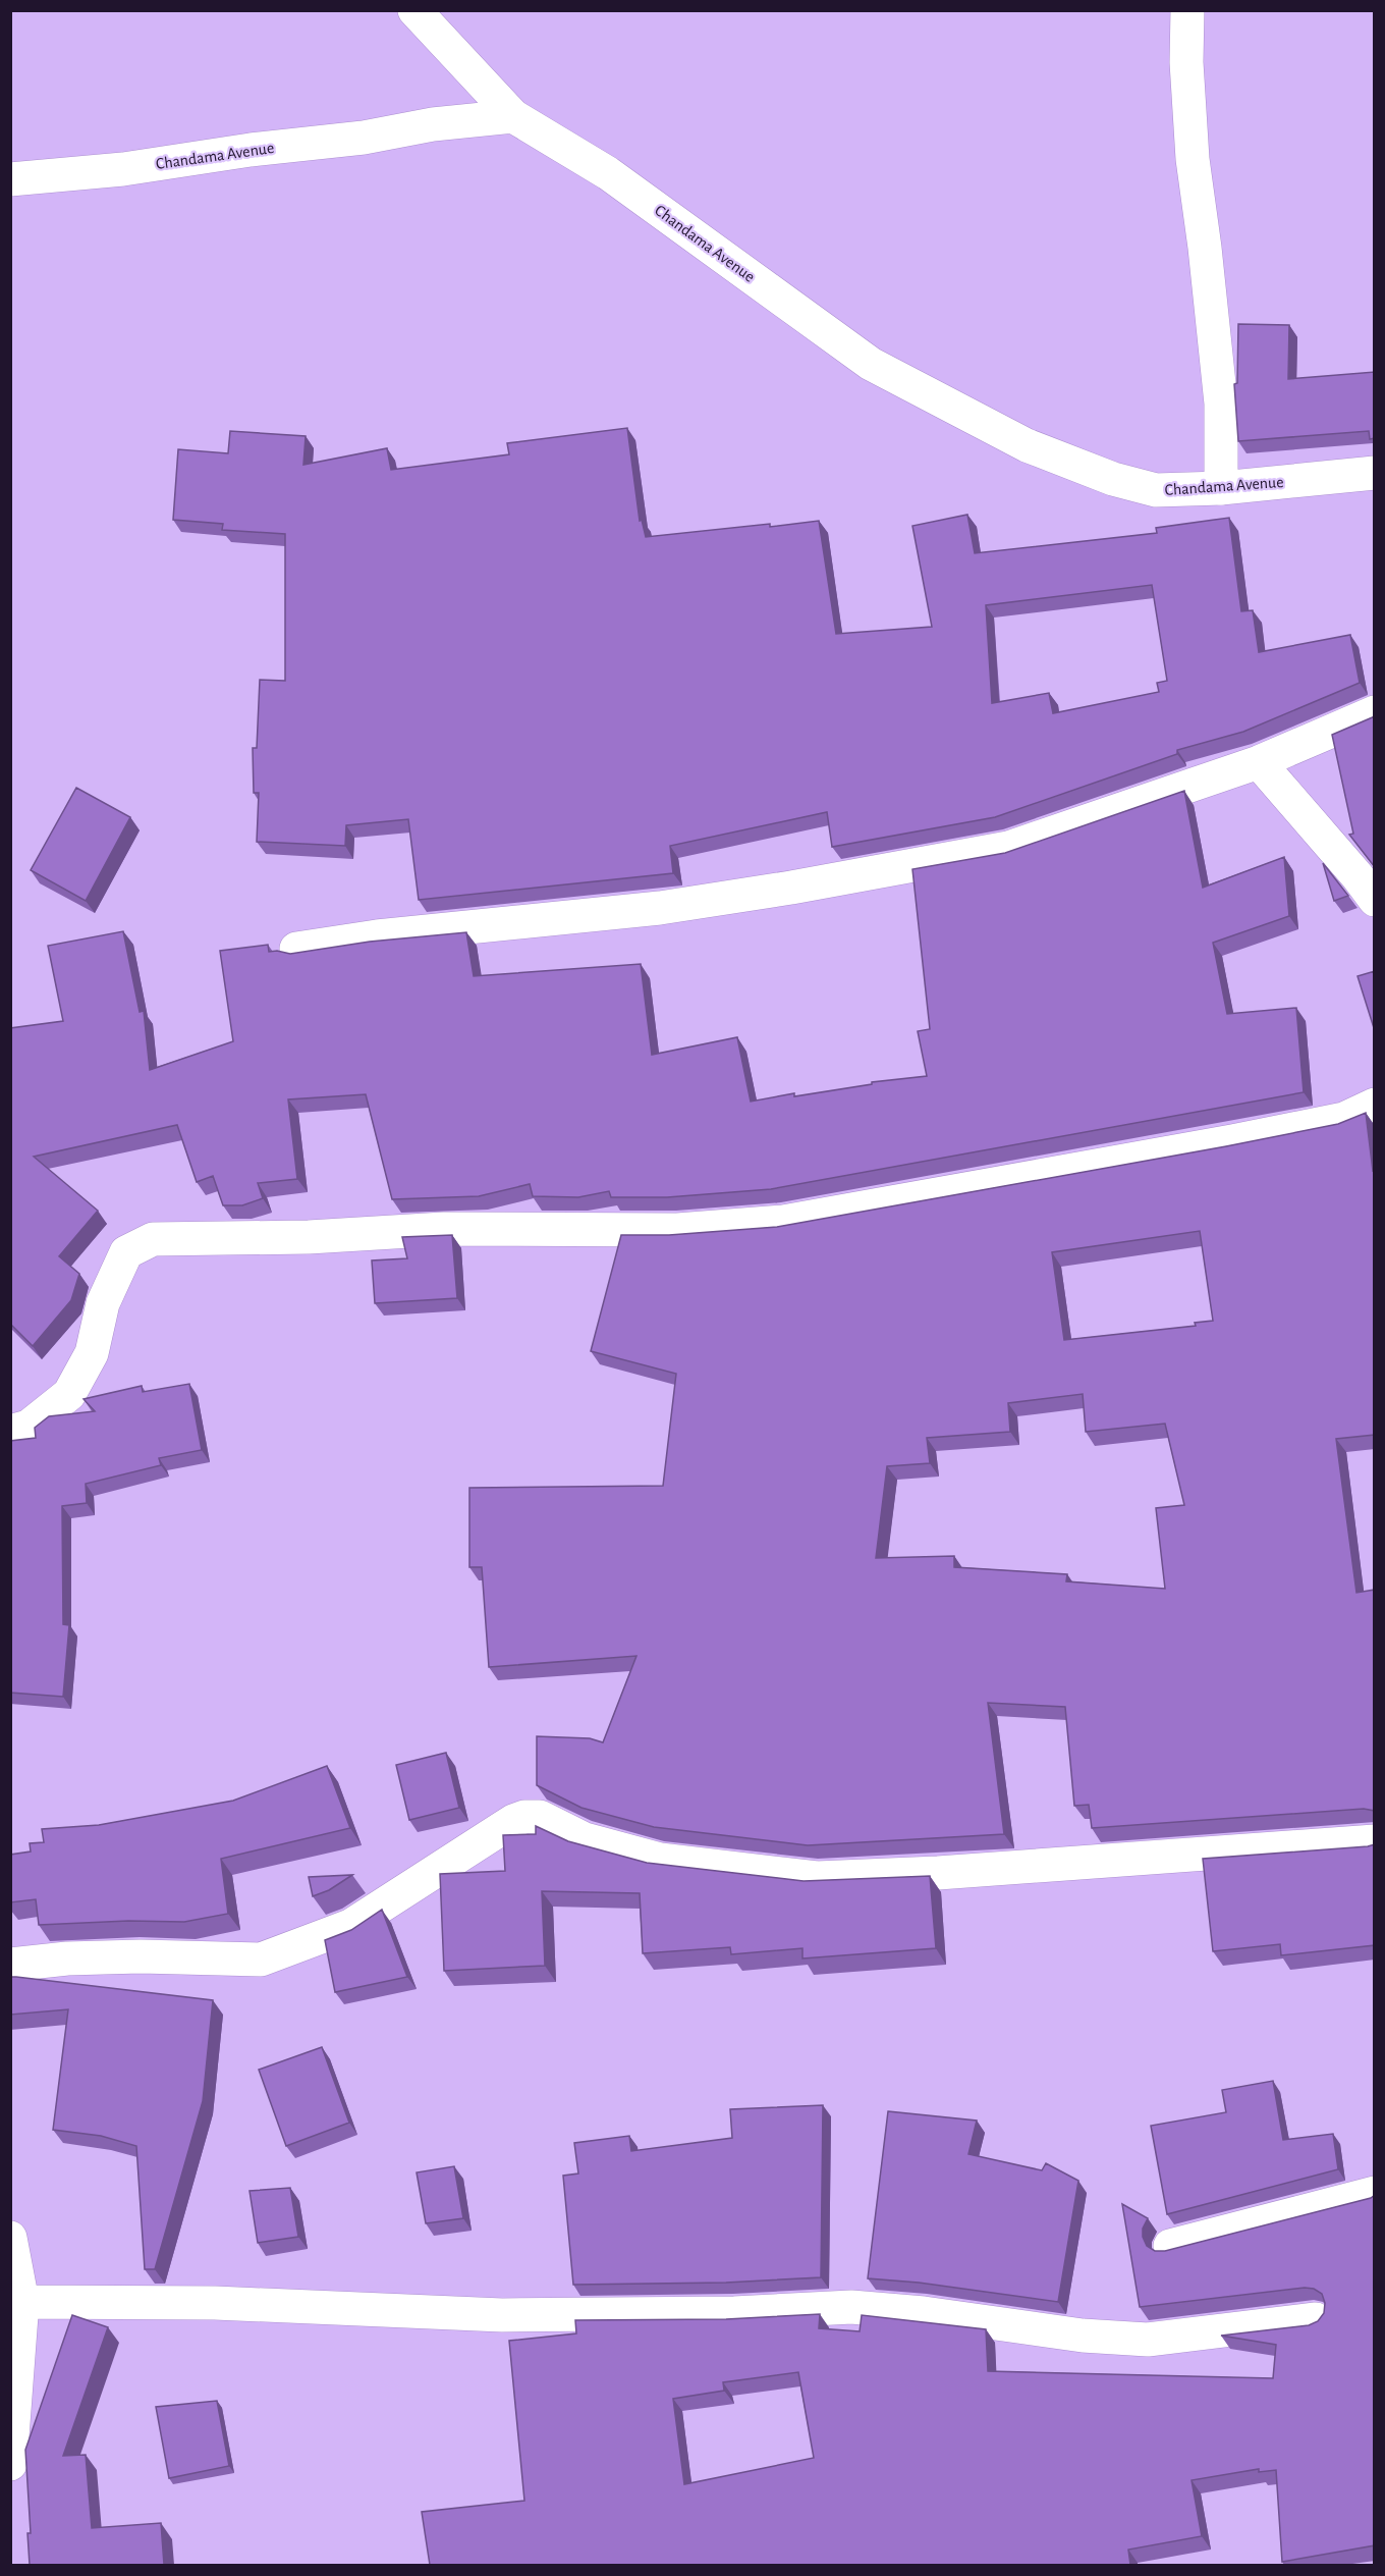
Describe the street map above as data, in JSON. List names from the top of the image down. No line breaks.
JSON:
{"streets":{"street":["Chandama Avenue"]}}
